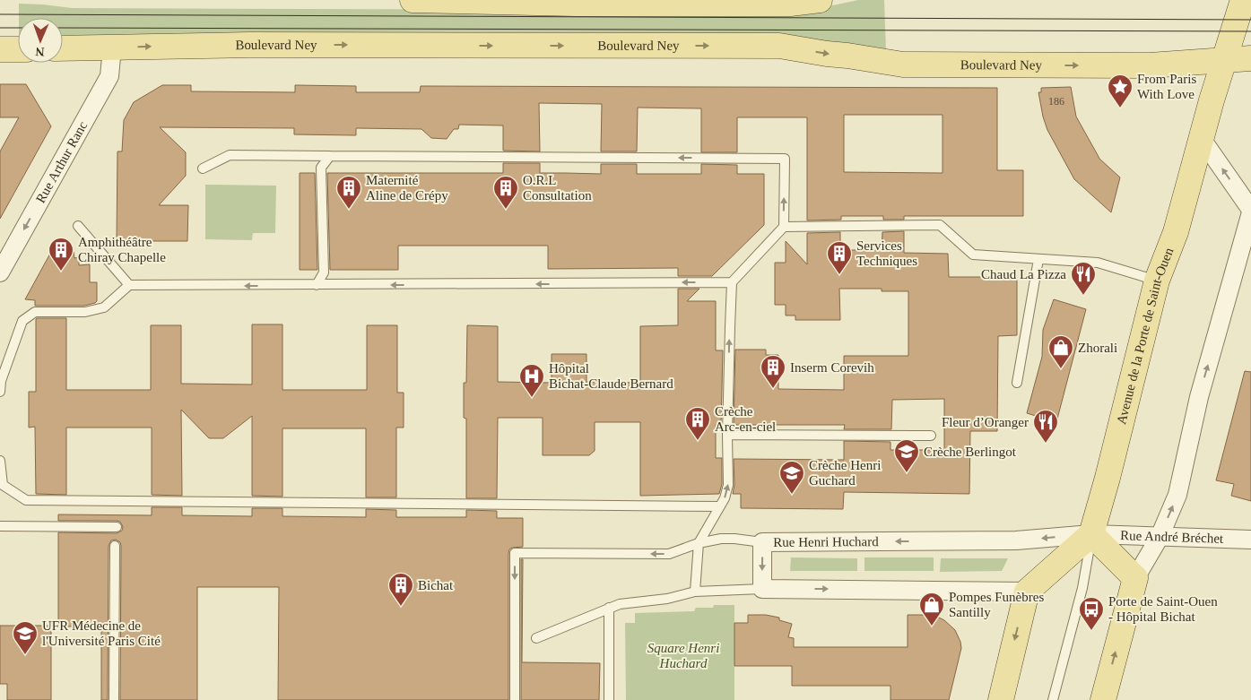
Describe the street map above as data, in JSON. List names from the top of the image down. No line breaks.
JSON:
{"streets":{"main road":["Boulevard Ney","Avenue de la Porte de Saint-Ouen"],"street":["Rue Arthur Ranc","Rue André Bréchet","Rue Henri Huchard"]},"crossings":[["Boulevard Ney","Rue Arthur Ranc"],["Boulevard Ney","Avenue de la Porte de Saint-Ouen"],["Avenue de la Porte de Saint-Ouen","Rue André Bréchet"],["Avenue de la Porte de Saint-Ouen","Rue Henri Huchard"],["Rue André Bréchet","Rue Henri Huchard"]],"one_way":["Rue Arthur Ranc"],"parks":["Square Henri Huchard"],"places":{"place":["From Paris With Love"],"building":["Maternité Aline de Crépy","O.R.L Consultation","Amphithéâtre Chiray Chapelle","Services Techniques","Inserm Corevih","Crèche Arc-en-ciel","Bichat"],"restaurant":["Chaud La Pizza","Fleur d’Oranger"],"shop":["Zhorali","Pompes Funèbres Santilly"],"hospital":["Hôpital Bichat-Claude Bernard"],"school or university":["Crèche Berlingot","Crèche Henri Guchard","UFR Médecine de l'Université Paris Cité"],"bus stop":["Porte de Saint-Ouen - Hôpital Bichat"]},"house_numbers":["186"],"north":"bottom"}
